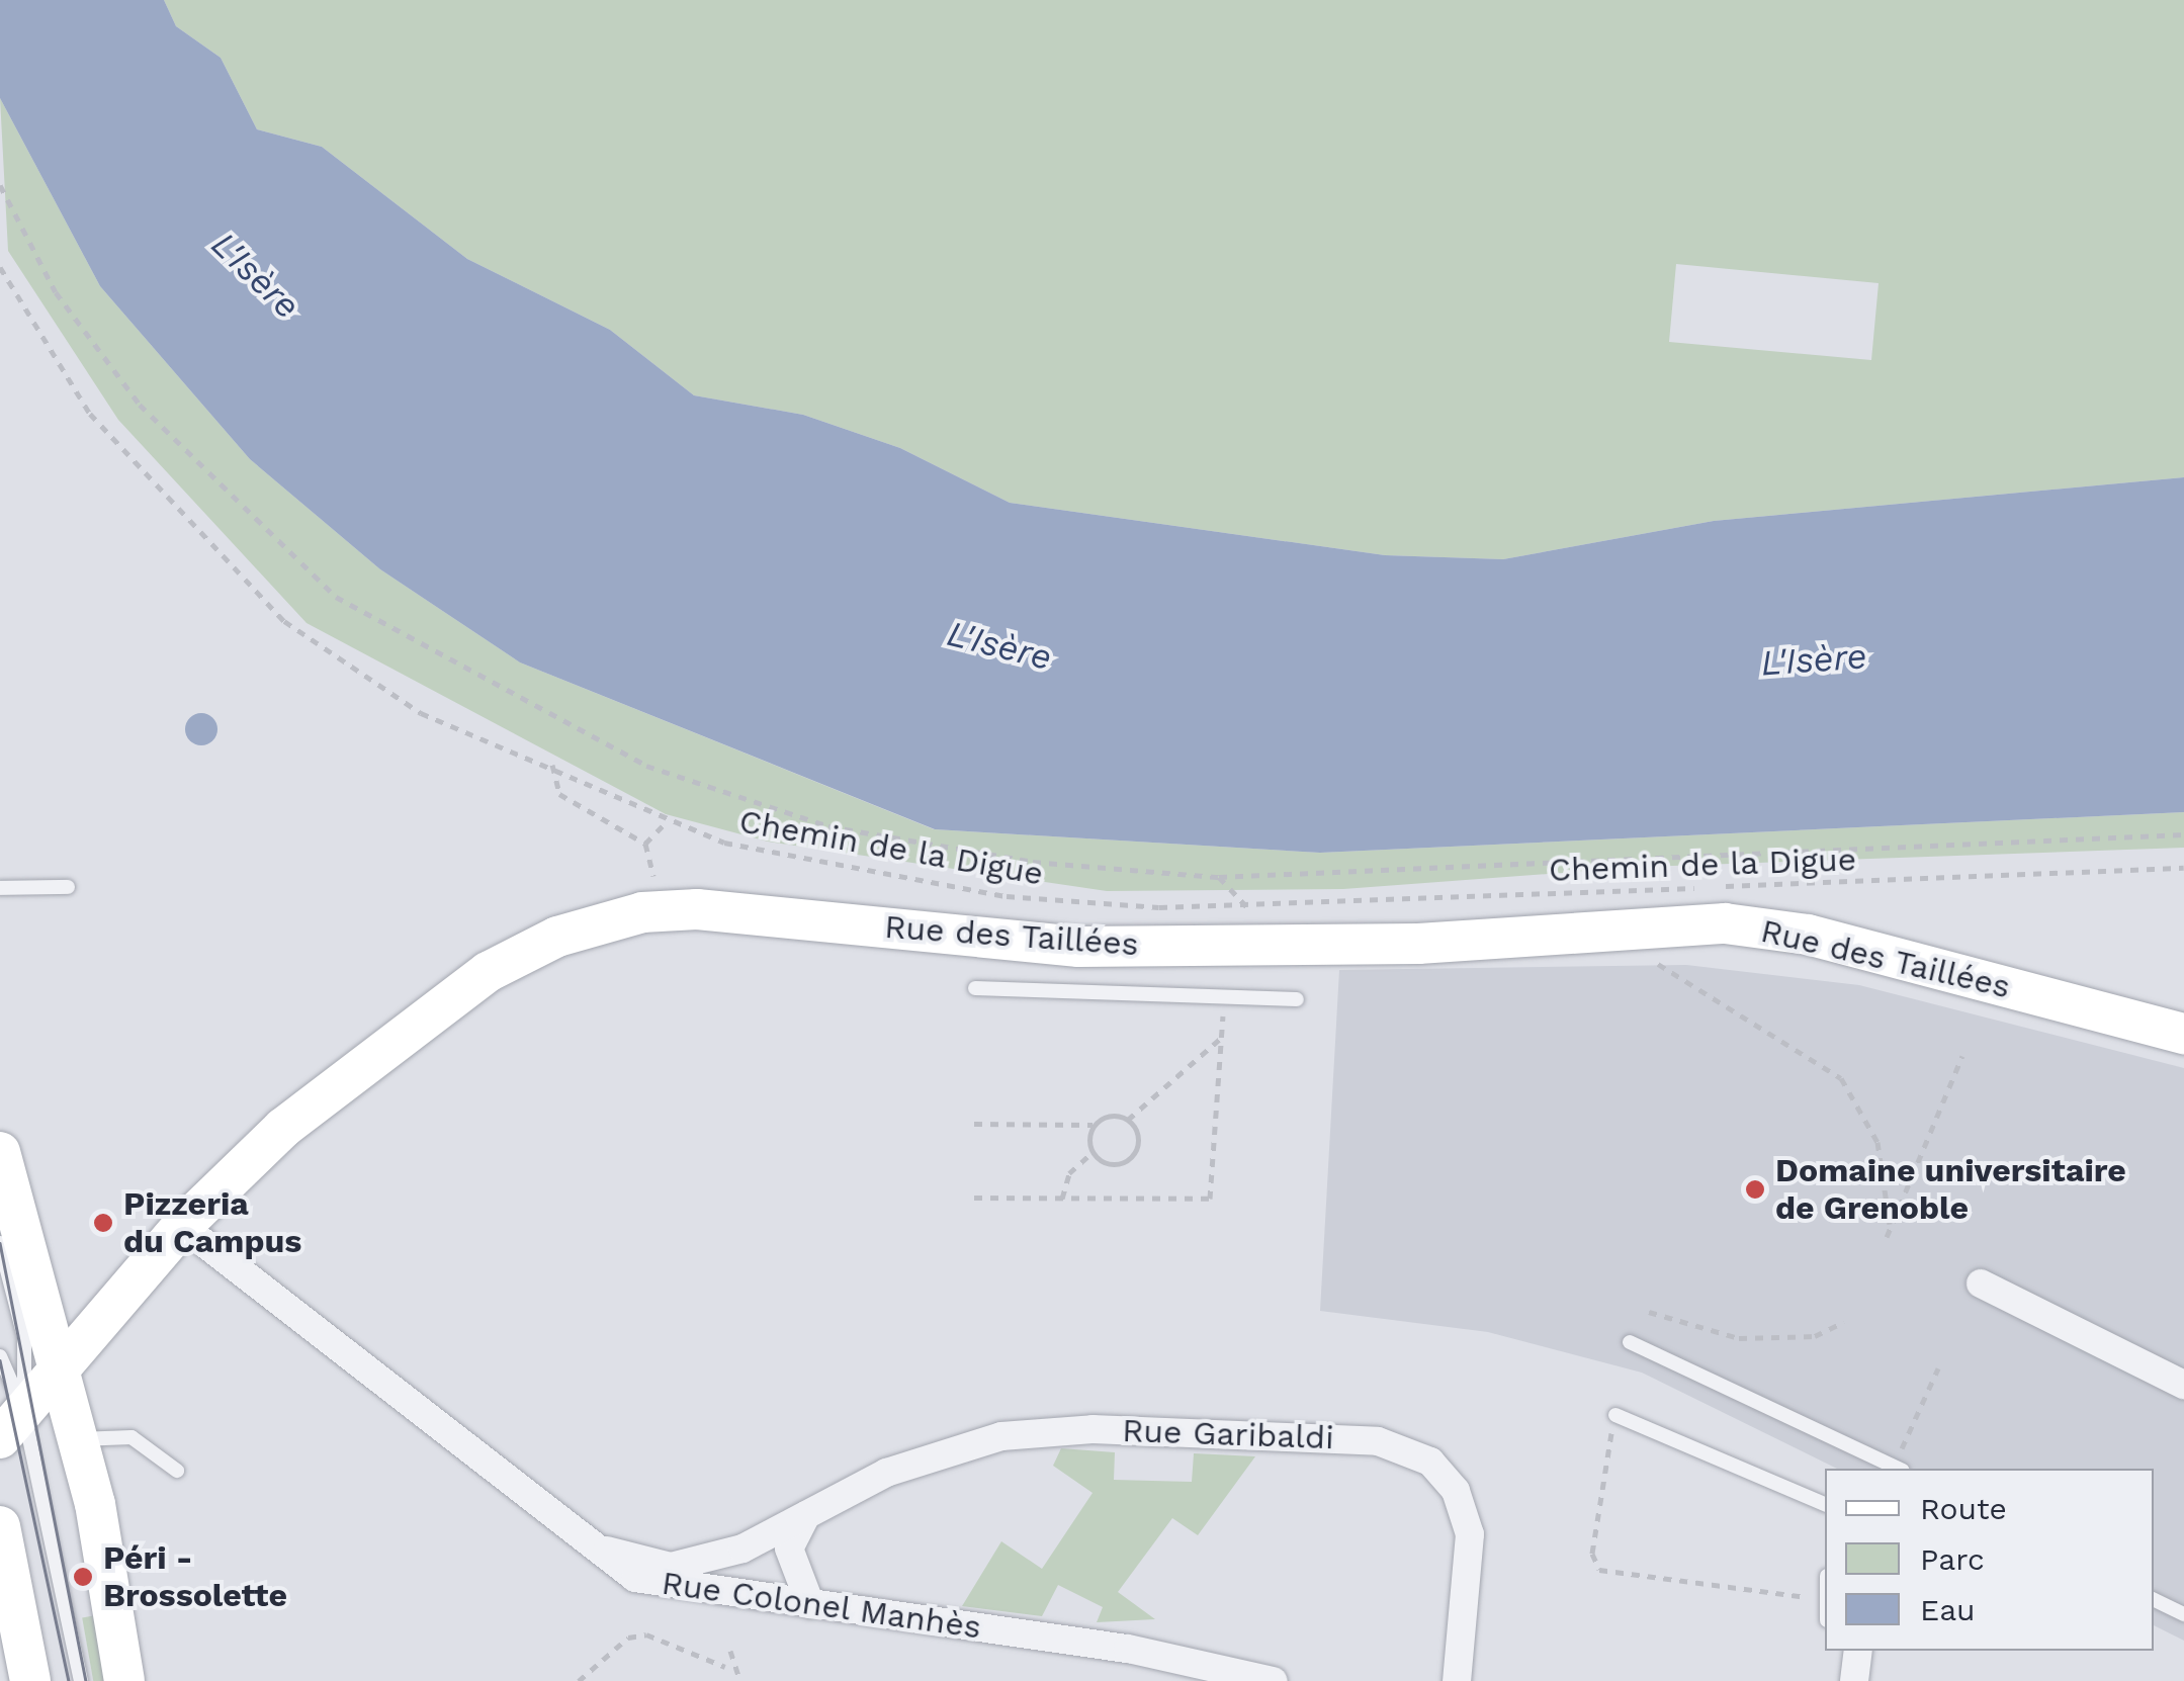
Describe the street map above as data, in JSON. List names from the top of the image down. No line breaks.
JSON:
{"streets":{"street":["Rue des Taillées","Rue Garibaldi","Rue Colonel Manhès"],"path":["Chemin de la Digue"]},"crossings":[["Rue des Taillées","Rue Colonel Manhès"],["Rue Garibaldi","Rue Colonel Manhès"]],"water":["L'Isère"],"places":["Domaine universitaire de Grenoble","Pizzeria du Campus","Péri - Brossolette"],"legend":["Route","Parc","Eau"]}
